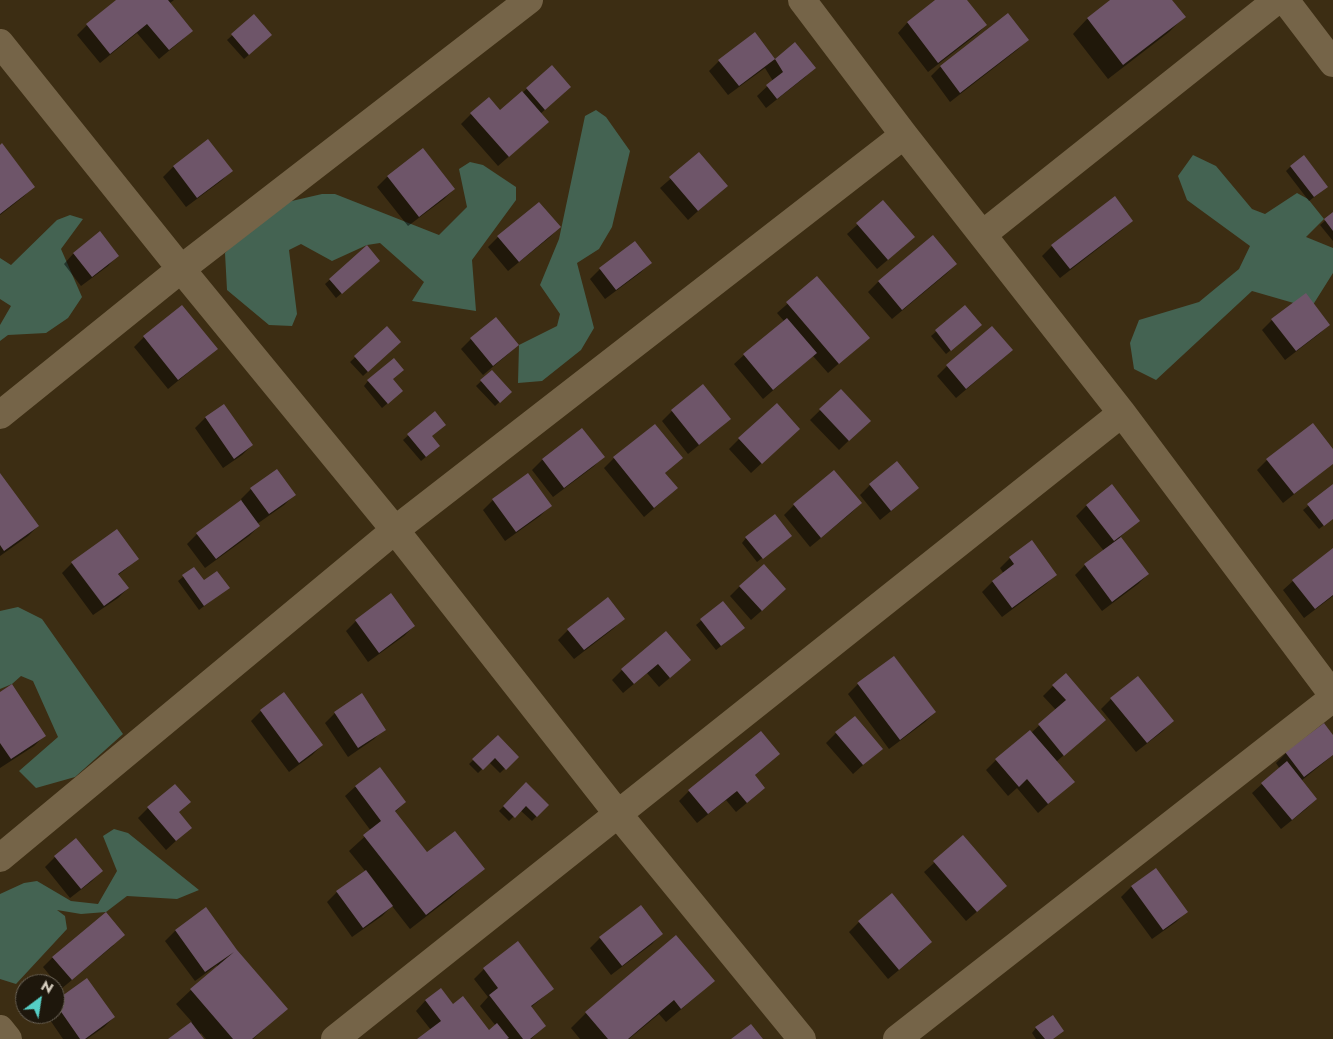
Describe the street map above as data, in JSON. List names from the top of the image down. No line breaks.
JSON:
{"north":"top right"}
